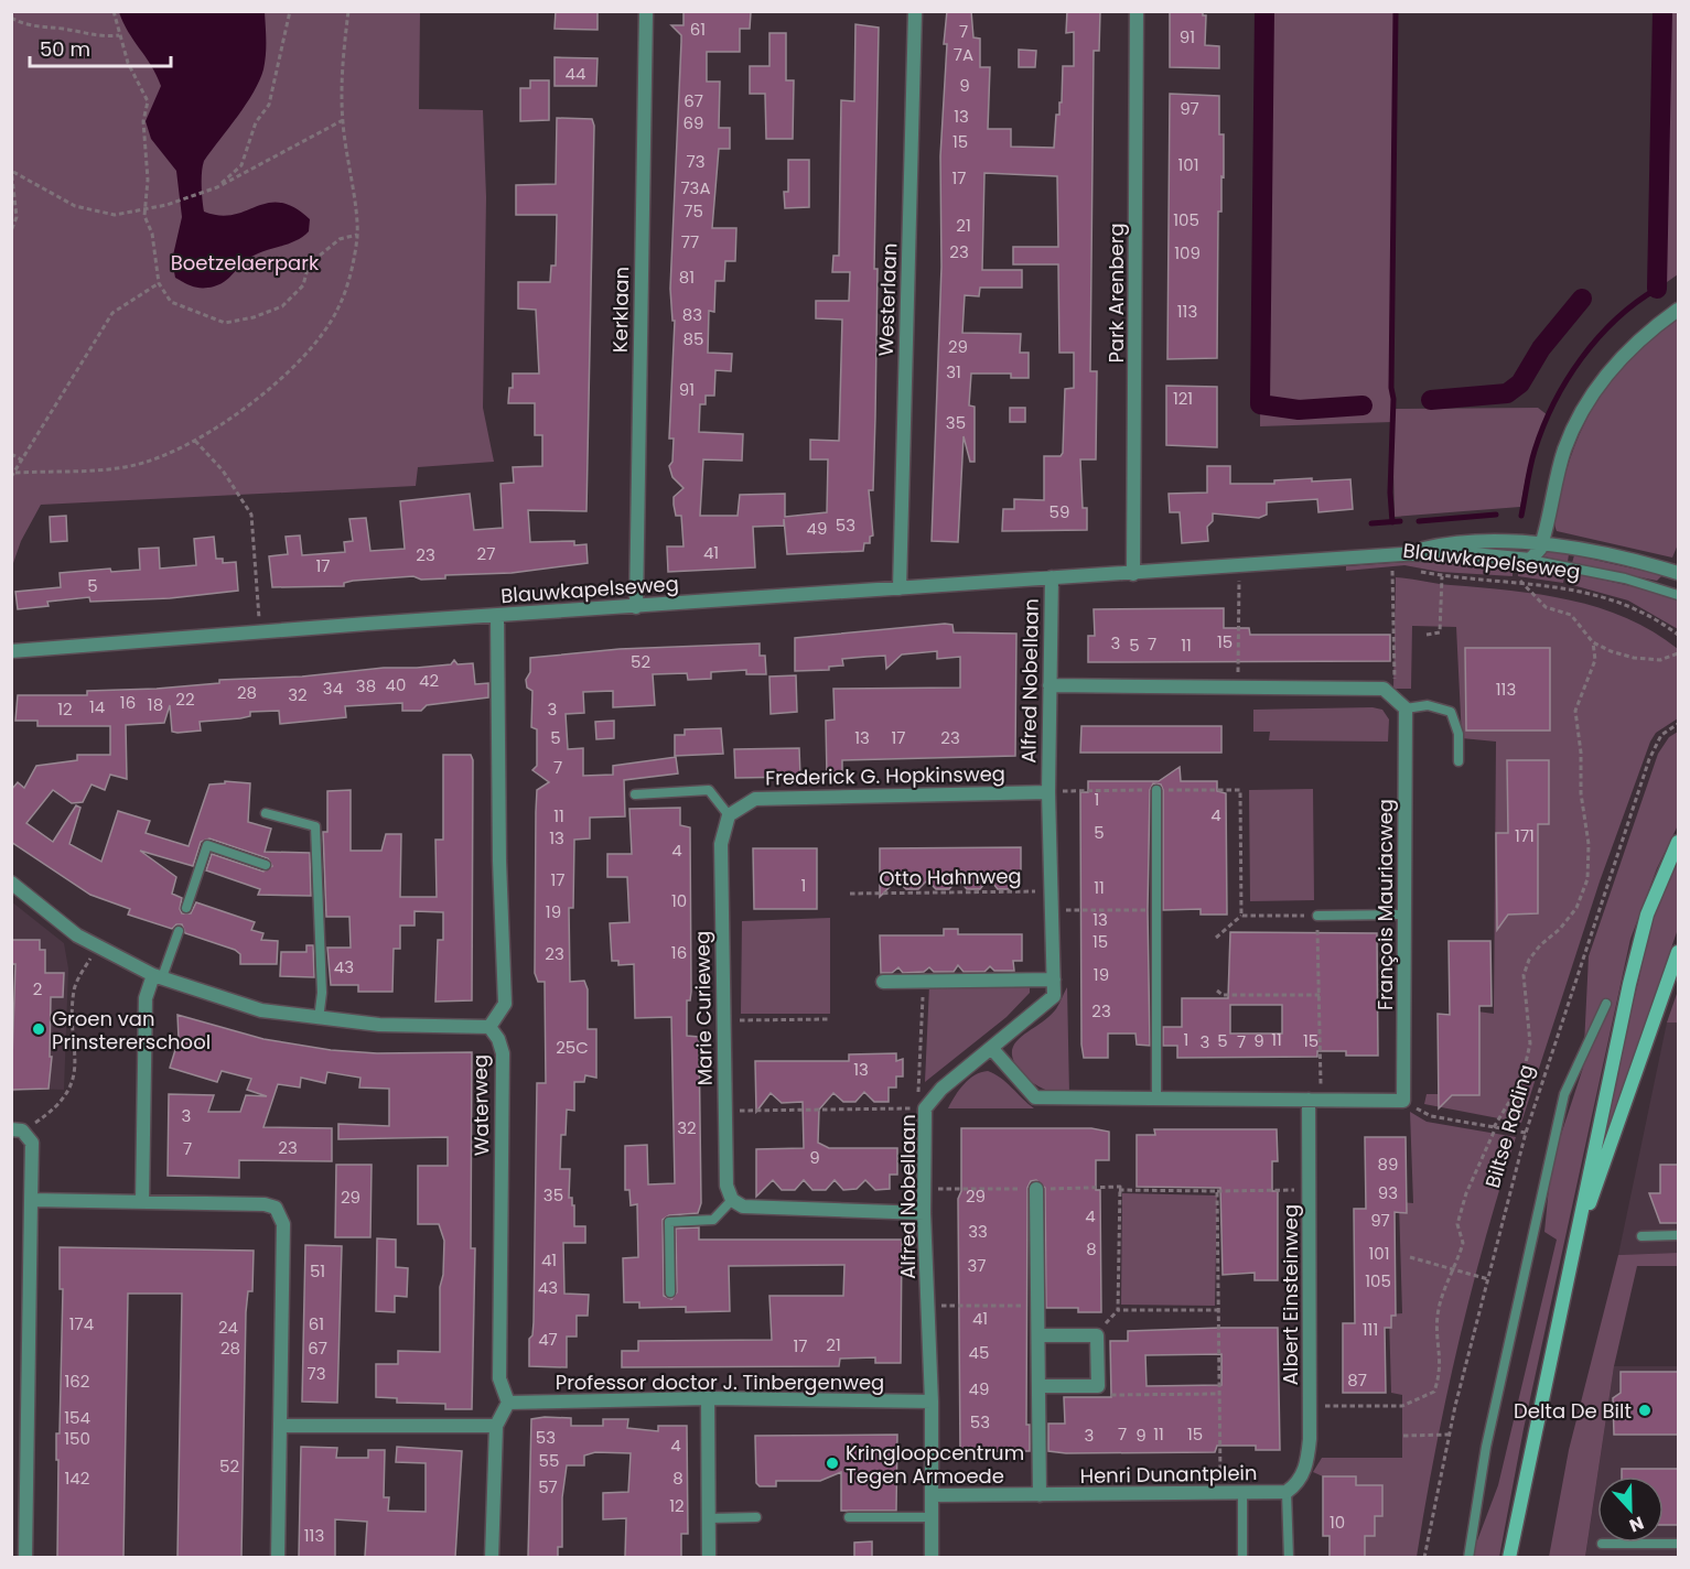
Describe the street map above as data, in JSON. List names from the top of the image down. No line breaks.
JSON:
{"streets":{"street":["Park Arenberg","Westerlaan","Kerklaan","Blauwkapelseweg","Alfred Nobellaan","Frederick G. Hopkinsweg","François Mauriacweg","Marie Curieweg","Waterweg","Albert Einsteinweg","Professor doctor J. Tinbergenweg","Henri Dunantplein"],"path":["Otto Hahnweg","Biltse Rading"]},"crossings":[["Park Arenberg","Blauwkapelseweg"],["Westerlaan","Blauwkapelseweg"],["Kerklaan","Blauwkapelseweg"],["Blauwkapelseweg","Alfred Nobellaan"],["Blauwkapelseweg","Waterweg"],["Alfred Nobellaan","Frederick G. Hopkinsweg"],["Alfred Nobellaan","Otto Hahnweg"],["Alfred Nobellaan","Professor doctor J. Tinbergenweg"],["Alfred Nobellaan","Henri Dunantplein"],["Frederick G. Hopkinsweg","Marie Curieweg"],["Waterweg","Professor doctor J. Tinbergenweg"],["Albert Einsteinweg","Henri Dunantplein"]],"parks":["Boetzelaerpark"],"places":["Groen van Prinstererschool","Delta De Bilt","Kringloopcentrum Tegen Armoede"],"house_numbers":["61","7","91","7A","44","9","67","97","13","69","15","73","101","17","73A","75","105","21","77","23","109","81","113","83","85","29","31","91","121","35","59","53","49","41","27","23","17","5","15","3","7","5","11","52","42","40","38","34","113","28","32","22","16","18","14","12","3","5","13","17","23","7","1","4","11","5","171","13","4","17","1","11","10","19","13","15","16","23","43","19","2","23","1","11","5","9","15","3","7","25C","13","3","32","23","7","9","89","93","35","29","29","4","97","33","8","101","41","37","51","105","43","41","174","61","24","111","47","21","17","28","67","45","73","87","162","49","154","53","7","11","15","3","9","53","150","4","55","52","142","8","57","12","10","113"],"scale_bar":"50 m","north":"bottom"}
